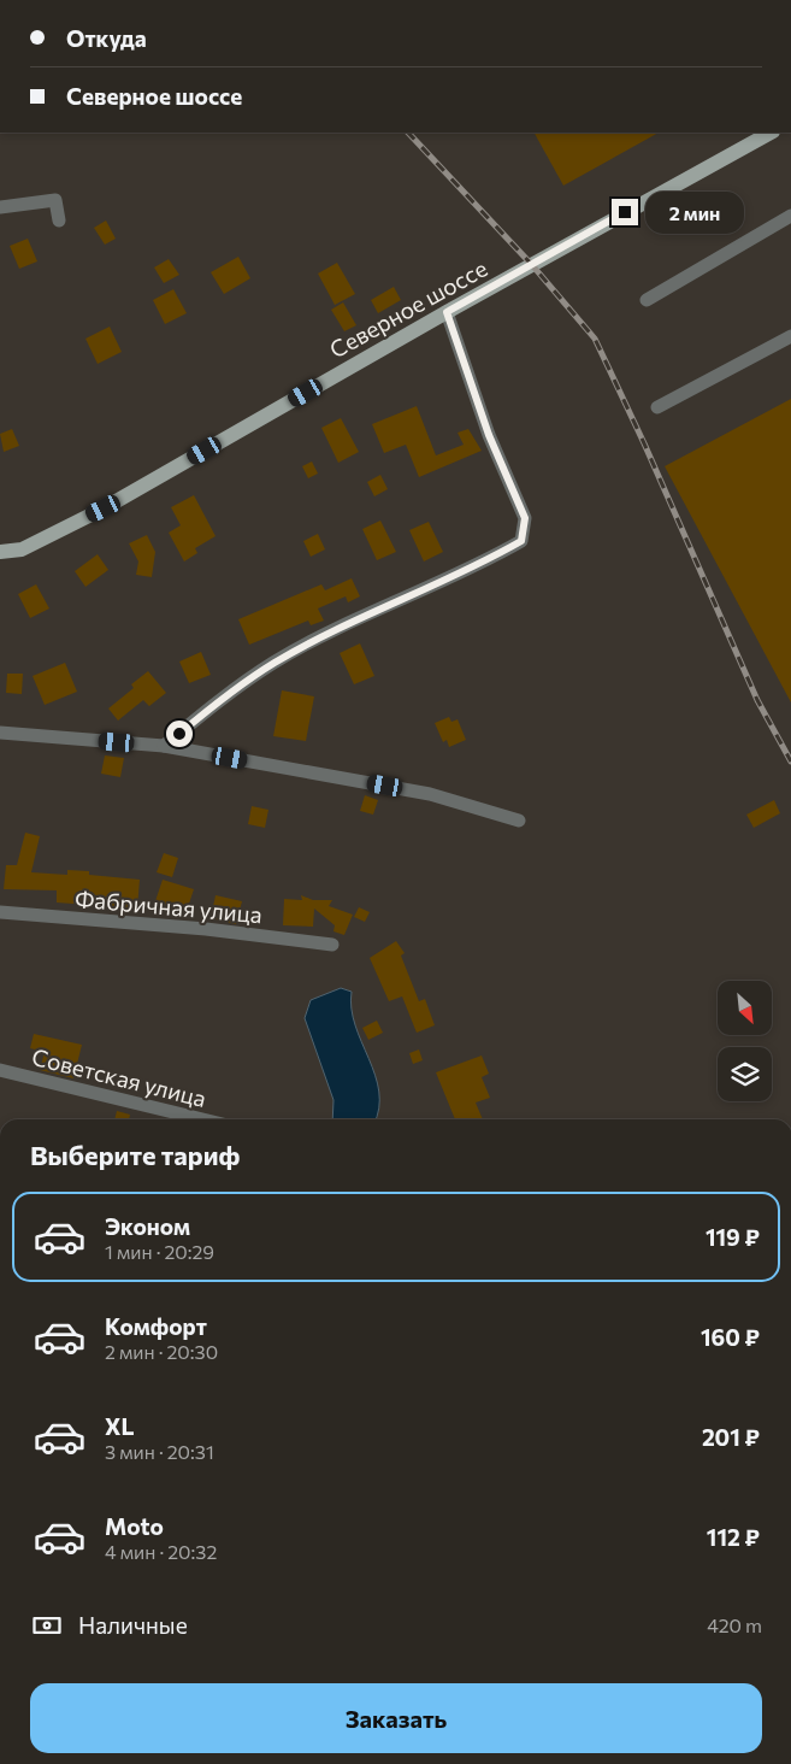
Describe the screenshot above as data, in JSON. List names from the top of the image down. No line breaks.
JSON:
{"streets":{"main road":["Северное шоссе"],"street":["Фабричная улица","Советская улица"]},"north":"bottom right","page":{"banner":["Откуда","Северное шоссе"],"bubble":"2 мин","heading":"Выберите тариф","list":[{"name":"Эконом","note":"1 мин · 20:29","value":"119 ₽"},{"name":"Комфорт","note":"2 мин · 20:30","value":"160 ₽"},{"name":"XL","note":"3 мин · 20:31","value":"201 ₽"},{"name":"Moto","note":"4 мин · 20:32","value":"112 ₽"}],"pay":["Наличные","420 m"],"buttons":"Заказать"}}
